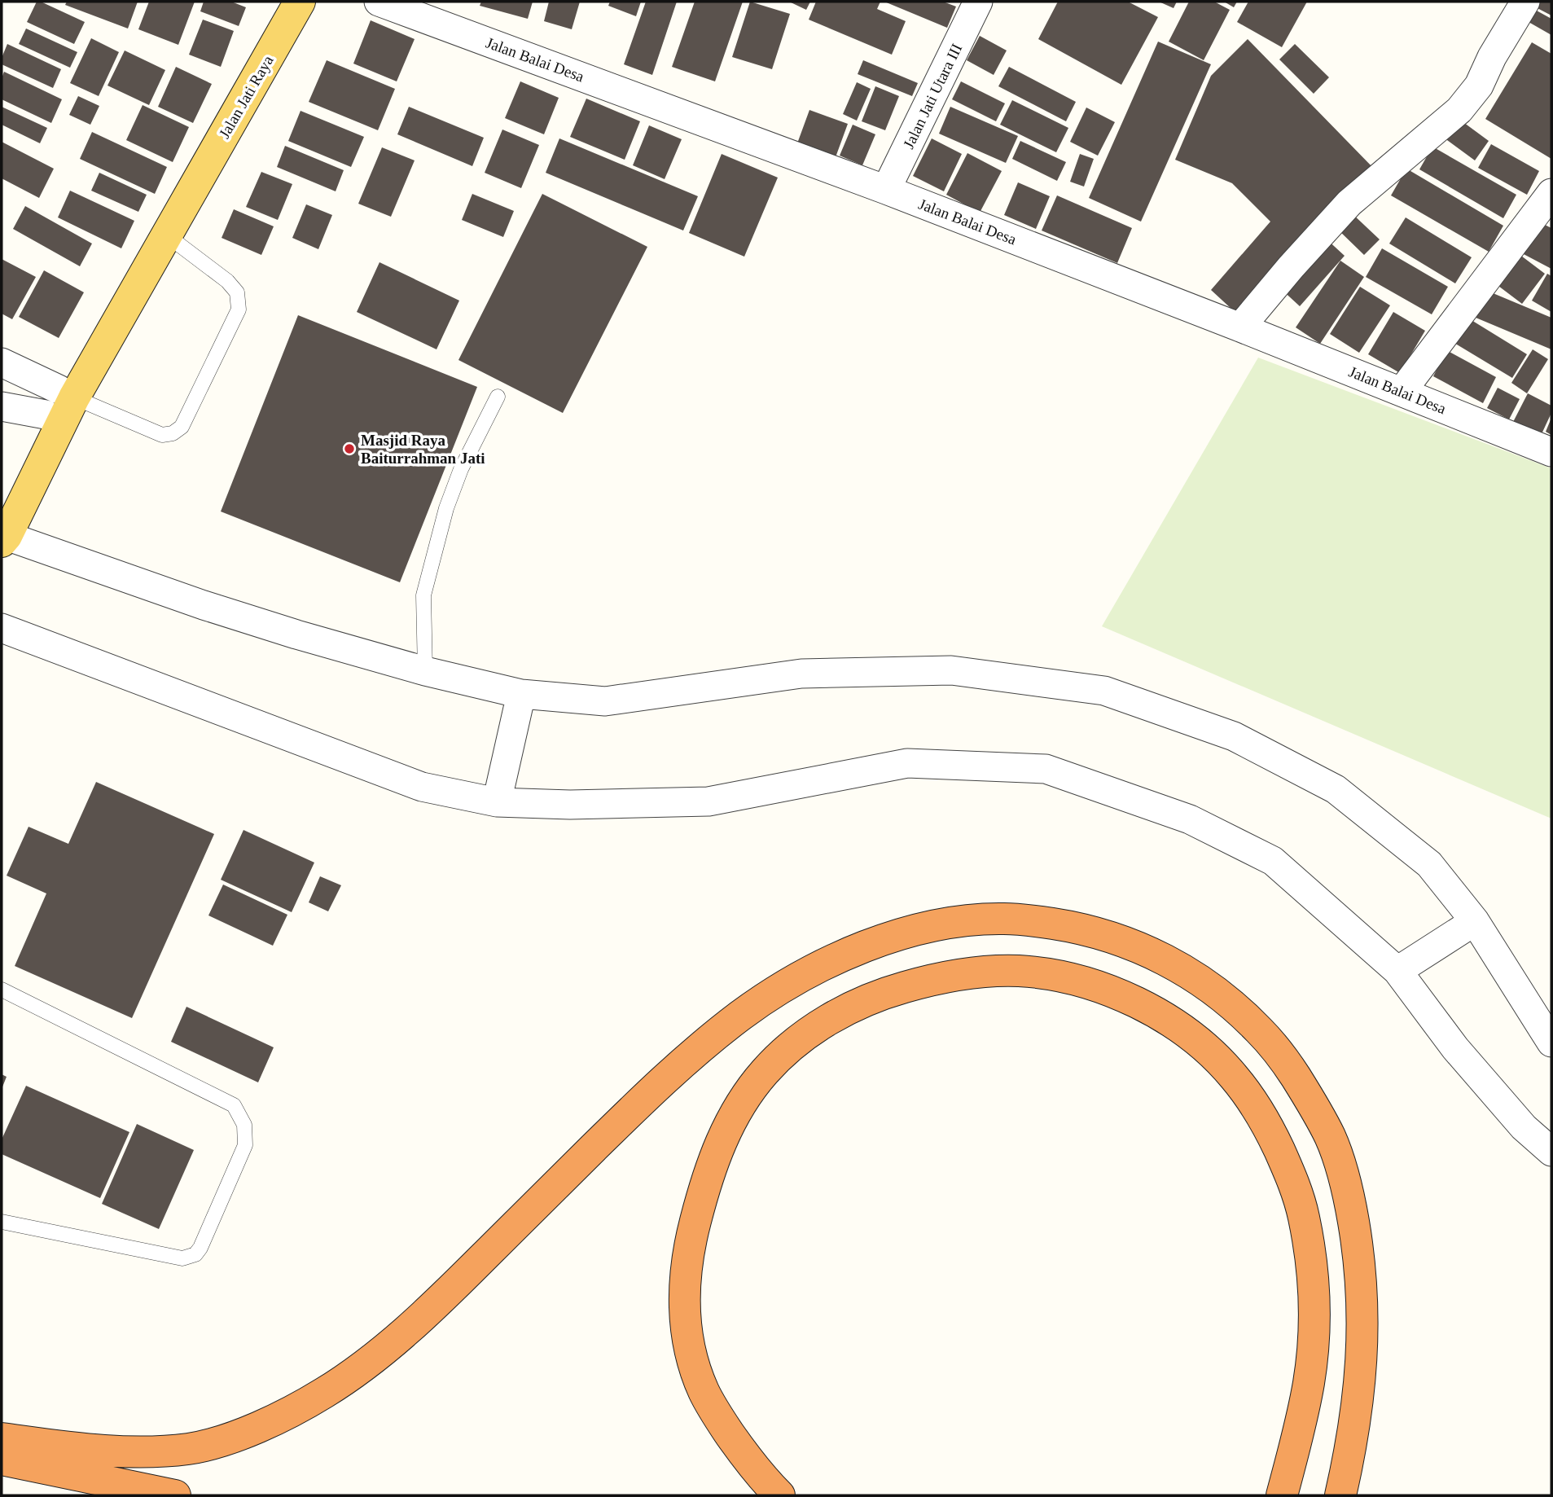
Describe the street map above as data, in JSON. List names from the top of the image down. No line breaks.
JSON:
{"streets":{"main road":["Jalan Jati Raya"],"street":["Jalan Balai Desa","Jalan Jati Utara III"]},"crossings":[["Jalan Balai Desa","Jalan Jati Utara III"]],"places":["Masjid Raya Baiturrahman Jati"]}
